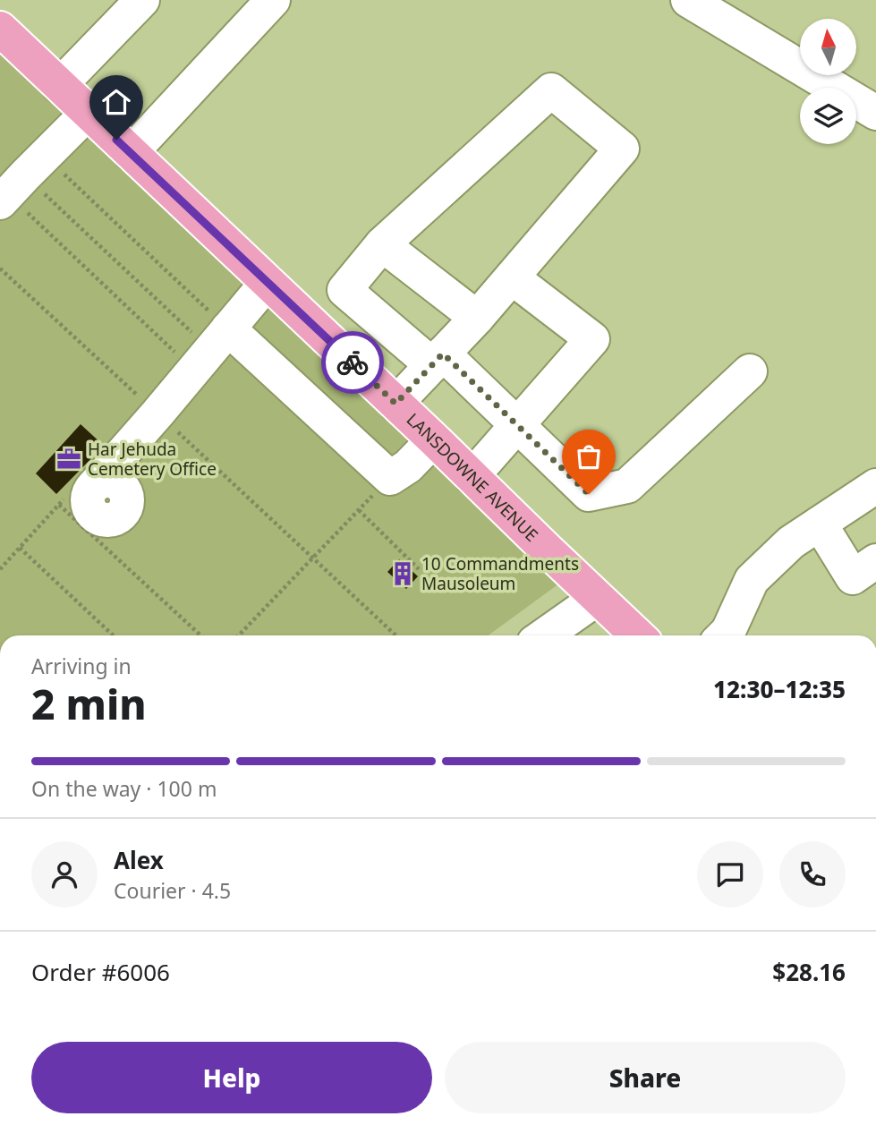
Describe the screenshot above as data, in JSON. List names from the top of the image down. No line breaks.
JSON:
{"streets":{"main road":["LANSDOWNE AVENUE"]},"places":{"office":["Har Jehuda Cemetery Office"],"building":["10 Commandments Mausoleum"]},"north":"top","page":{"heading":["2 min","Arriving in","12:30–12:35"],"panel":["Alex","Courier · 4.5","Order #6006","$28.16"],"bar":"On the way · 100 m","buttons":["Help","Share"]}}
